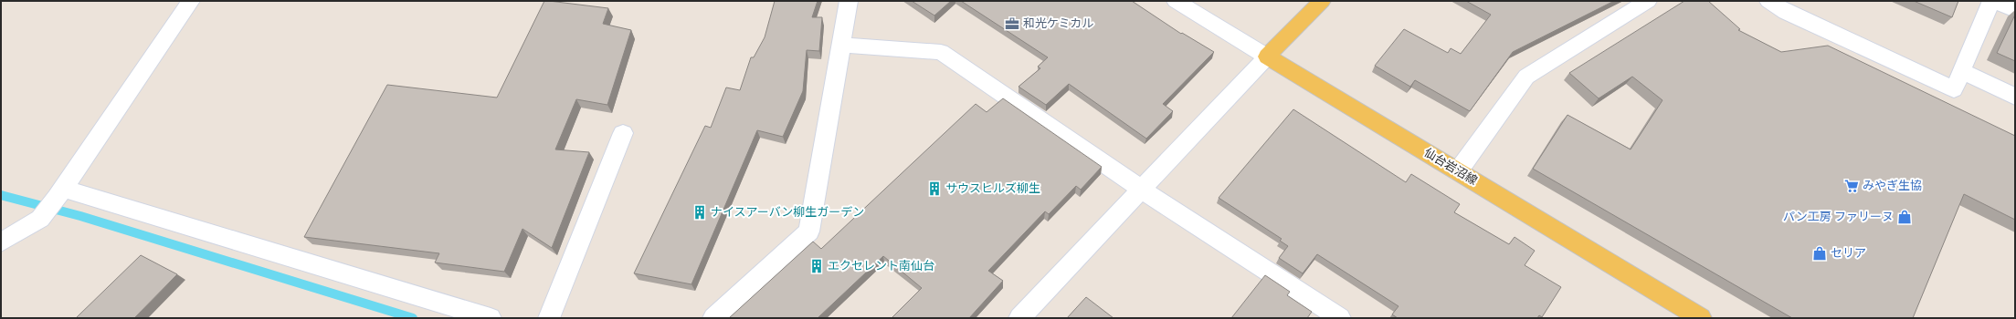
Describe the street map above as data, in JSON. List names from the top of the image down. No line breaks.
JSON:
{"streets":{"main road":["仙台岩沼線"]},"places":{"office":["和光ケミカル"],"supermarket":["みやぎ生協"],"building":["サウスヒルズ柳生","ナイスアーバン柳生ガーデン","エクセレント南仙台"],"shop":["パン工房 ファリーヌ","セリア"]}}
